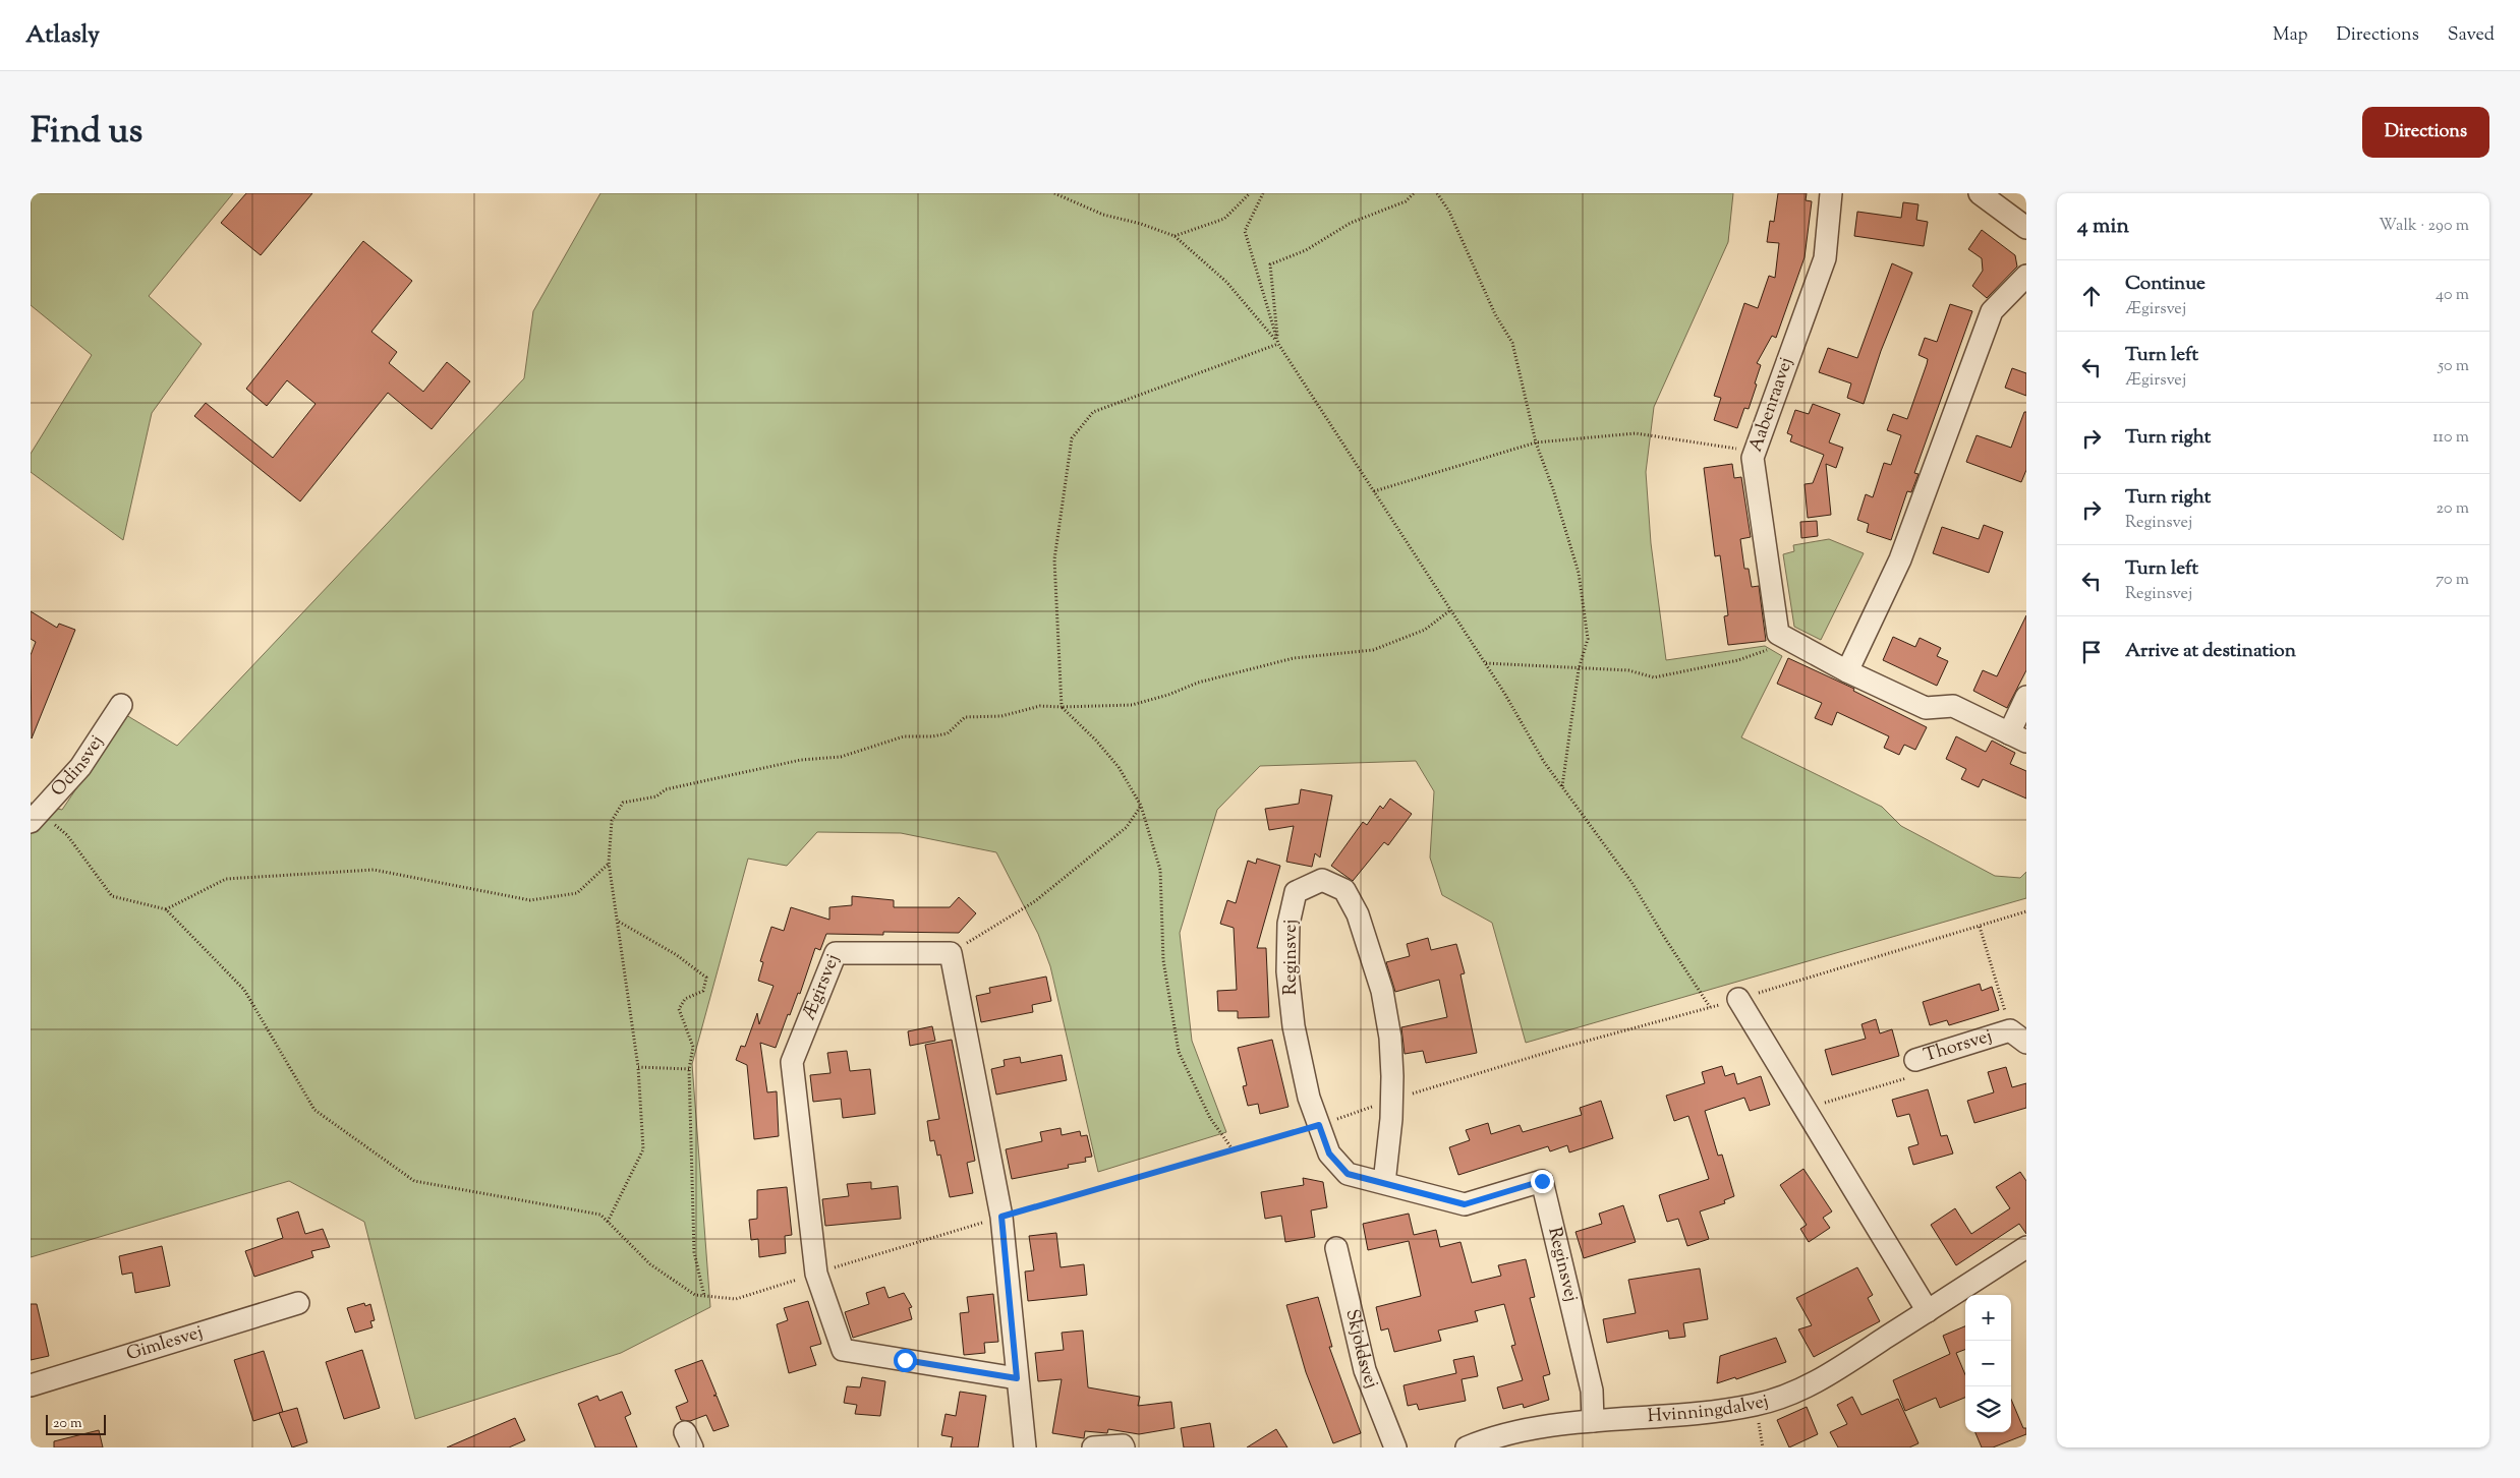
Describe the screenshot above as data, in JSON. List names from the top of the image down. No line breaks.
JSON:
{"streets":{"street":["Aabenraavej","Odinsvej","Reginsvej","Ægirsvej","Thorsvej","Gimlesvej","Skjoldsvej","Hvinningdalvej"]},"crossings":[["Reginsvej","Hvinningdalvej"]],"scale_bar":"20 m","page":{"header":"Atlasly","nav":["Map","Directions","Saved"],"title":"Find us","buttons":"Directions","heading":["4 min","Walk · 290 m"],"list":[["Continue","Ægirsvej","40 m"],["Turn left","Ægirsvej","50 m"],["Turn right","110 m"],["Turn right","Reginsvej","20 m"],["Turn left","Reginsvej","70 m"],"Arrive at destination"],"map_buttons":["+","−"],"scale":"20 m"}}
